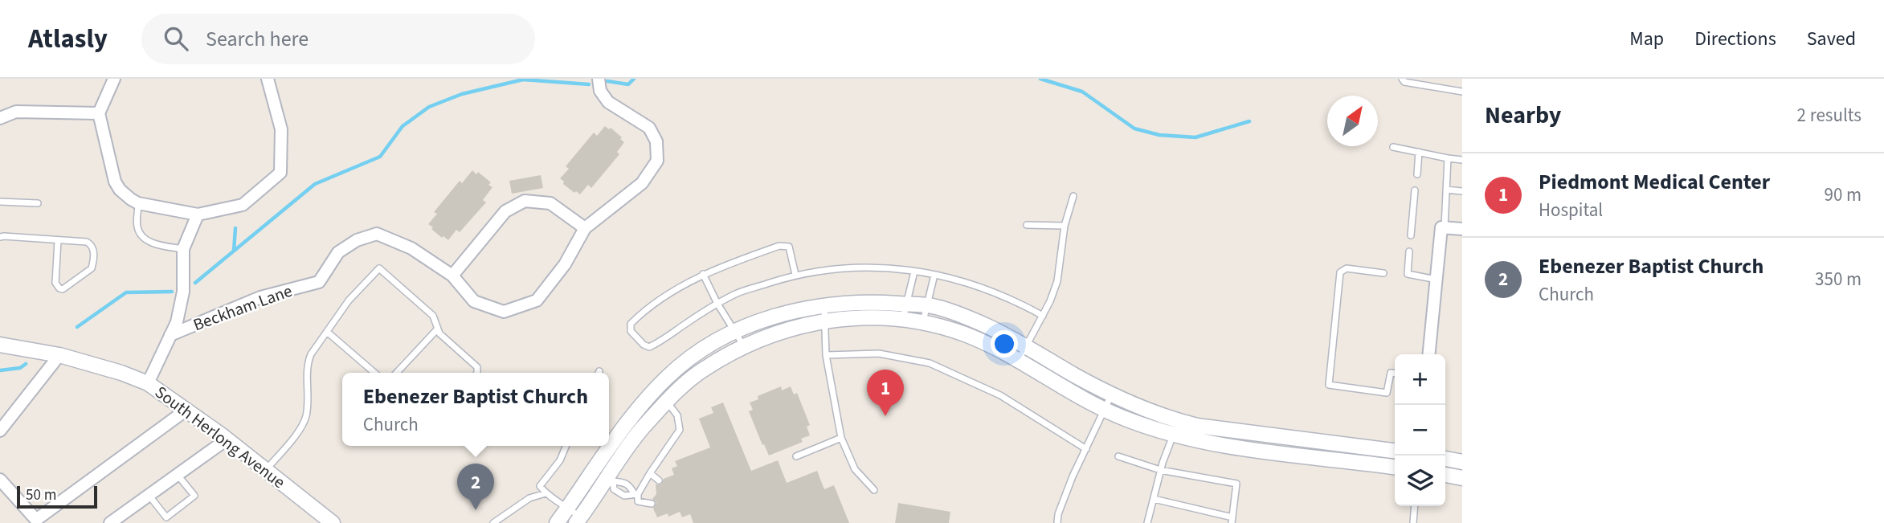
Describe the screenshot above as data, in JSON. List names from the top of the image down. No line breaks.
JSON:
{"streets":{"street":["Beckham Lane","South Herlong Avenue"]},"scale_bar":"50 m","north":"top right","page":{"header":"Atlasly","search":"Search here","nav":["Map","Directions","Saved"],"heading":["Nearby","2 results"],"list":[{"mark":"1","name":"Piedmont Medical Center","note":"Hospital","value":"90 m"},{"mark":"2","name":"Ebenezer Baptist Church","note":"Church","value":"350 m"}],"map_buttons":["+","−"],"pins":["1","2"],"popup":["Ebenezer Baptist Church","Church"],"scale":"50 m"}}
